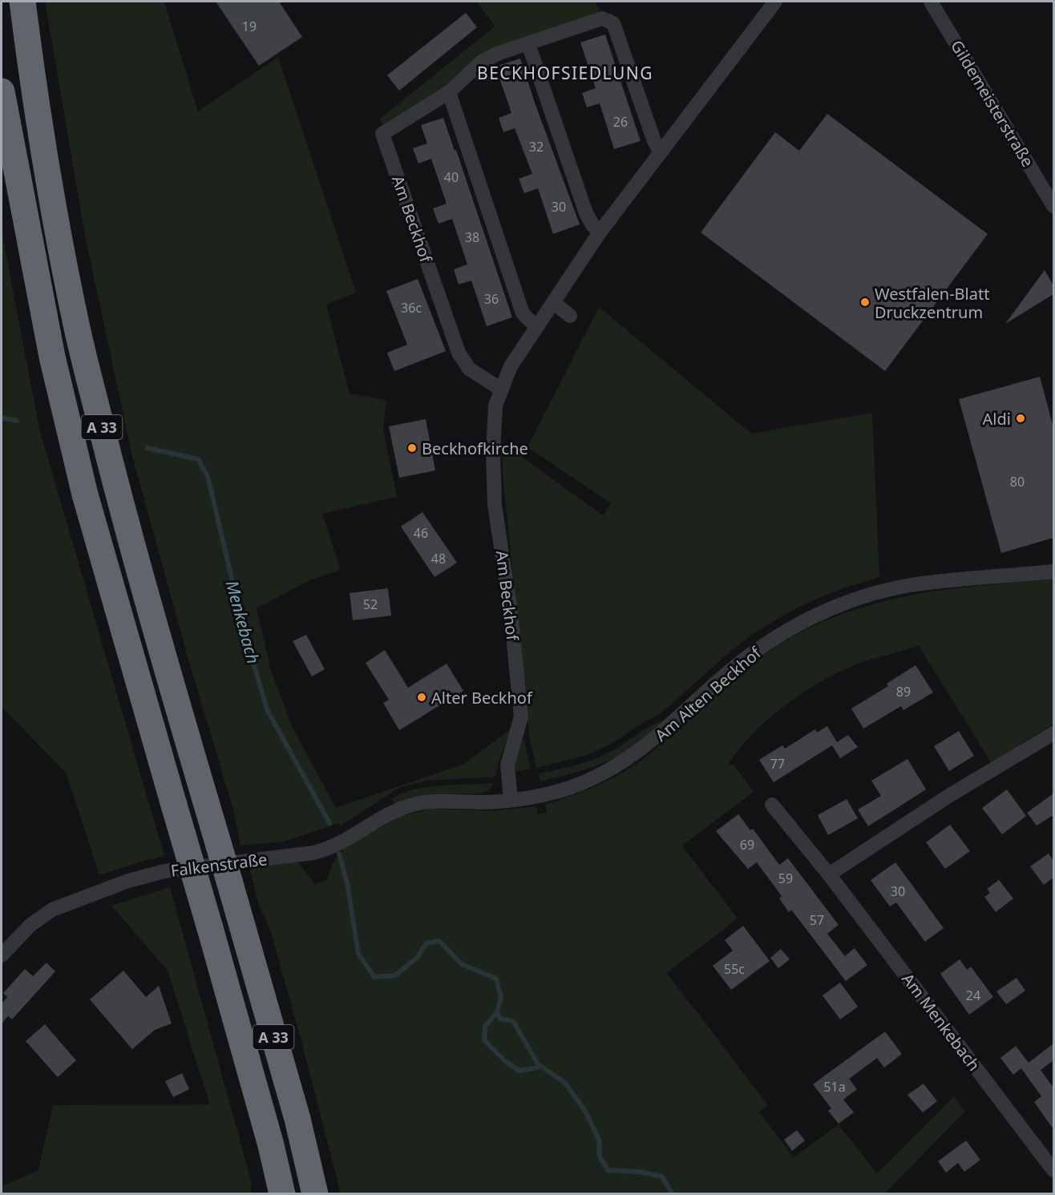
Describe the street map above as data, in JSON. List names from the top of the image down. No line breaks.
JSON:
{"streets":{"highway":["A 33"],"street":["Gildemeisterstraße","Am Beckhof","Am Alten Beckhof","Falkenstraße","Am Menkebach"]},"crossings":[["Am Beckhof","Am Alten Beckhof"],["Am Alten Beckhof","Falkenstraße"]],"districts":["BECKHOFSIEDLUNG"],"water":["Menkebach"],"places":["Westfalen-Blatt Druckzentrum","Aldi","Beckhofkirche","Alter Beckhof"],"house_numbers":["19","26","32","40","30","38","36","36c","80","46","48","52","89","77","69","59","30","57","55c","24","51a"]}
